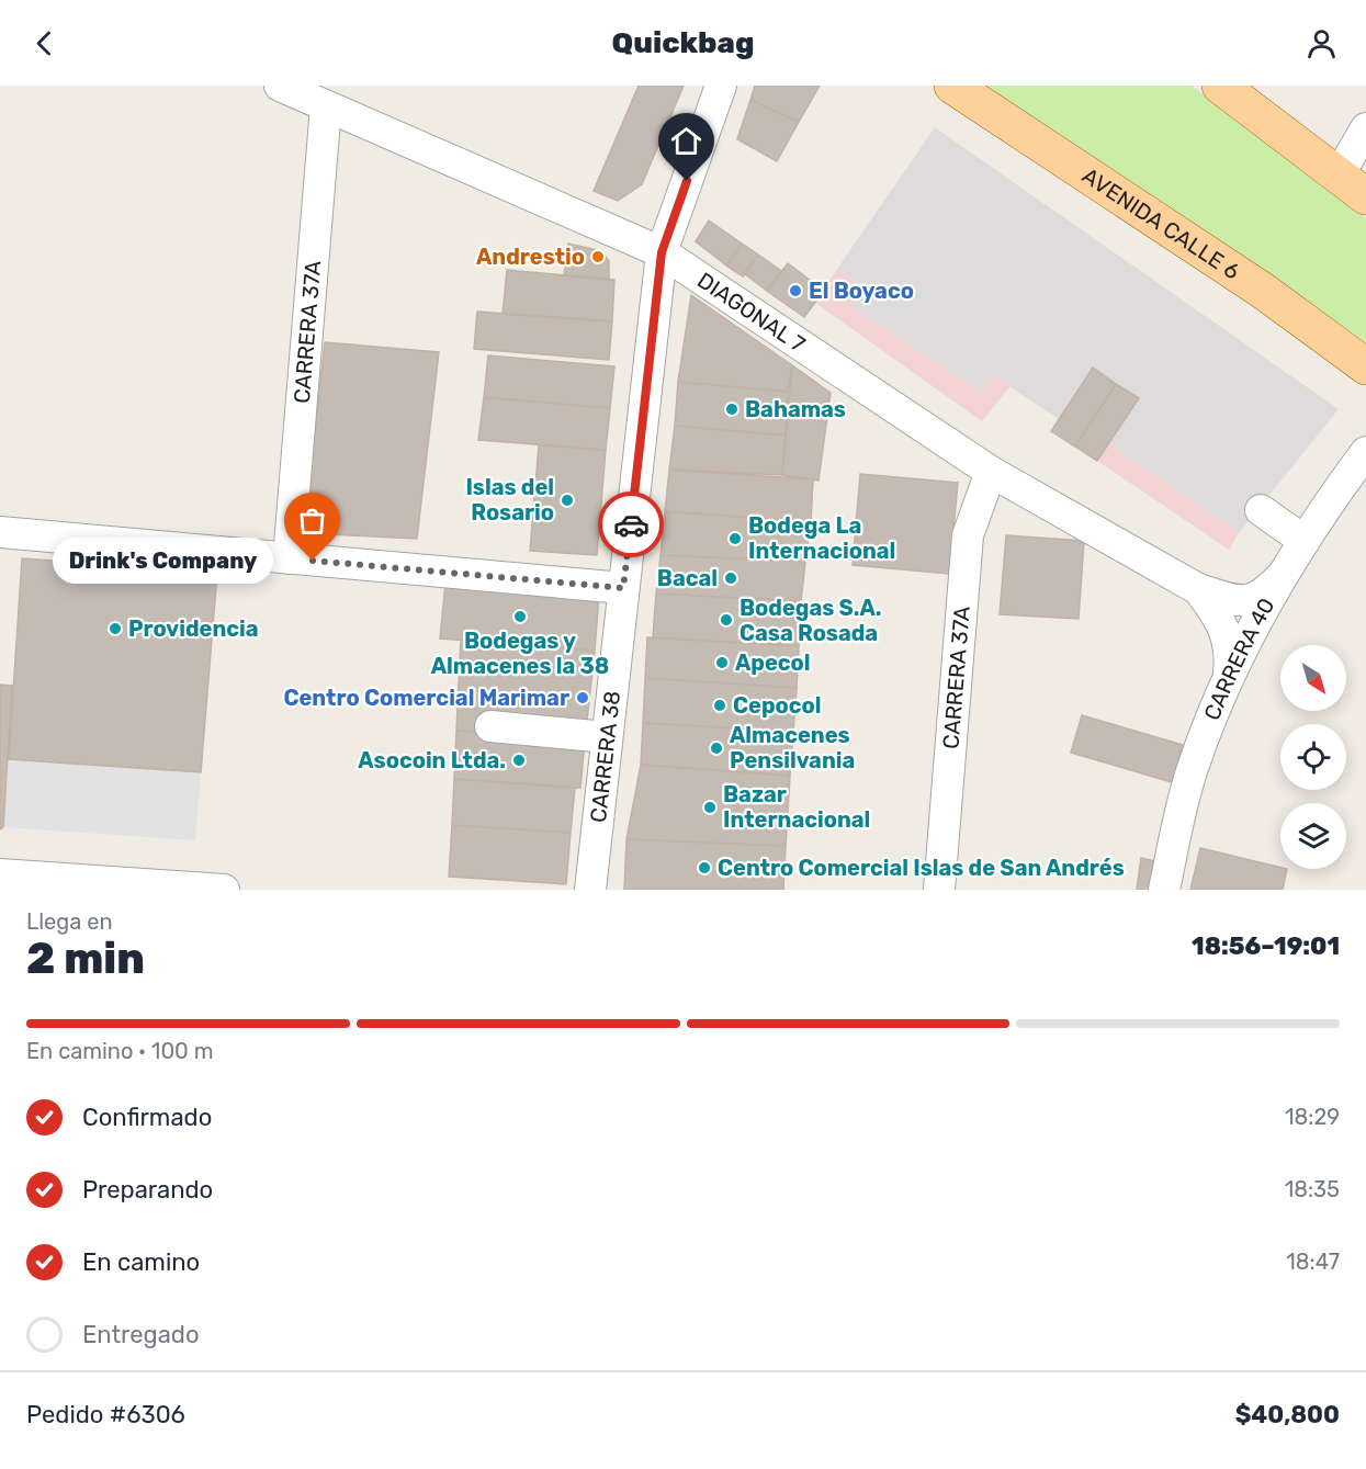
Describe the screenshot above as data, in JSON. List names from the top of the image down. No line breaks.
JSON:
{"streets":{"main road":["AVENIDA CALLE 6"],"street":["DIAGONAL 7","CARRERA 37A","CARRERA 40","CARRERA 38"]},"crossings":[["DIAGONAL 7","CARRERA 37A"],["DIAGONAL 7","CARRERA 40"],["DIAGONAL 7","CARRERA 38"]],"places":["Andrestio","El Boyaco","Bahamas","Islas del Rosario","Bodega La Internacional","Drink's Company","Bacal","Bodegas y Almacenes la 38","Bodegas S.A. Casa Rosada","Providencia","Apecol","Centro Comercial Marimar","Cepocol","Almacenes Pensilvania","Asocoin Ltda.","Bazar Internacional","Centro Comercial Islas de San Andrés"],"north":"bottom right","page":{"header":"Quickbag","bubble":"Drink's Company","heading":["2 min","Llega en","18:56–19:01"],"panel":["Pedido #6306","$40,800"],"bar":"En camino · 100 m","list":[["Confirmado","18:29"],["Preparando","18:35"],["En camino","18:47"],"Entregado"]}}
